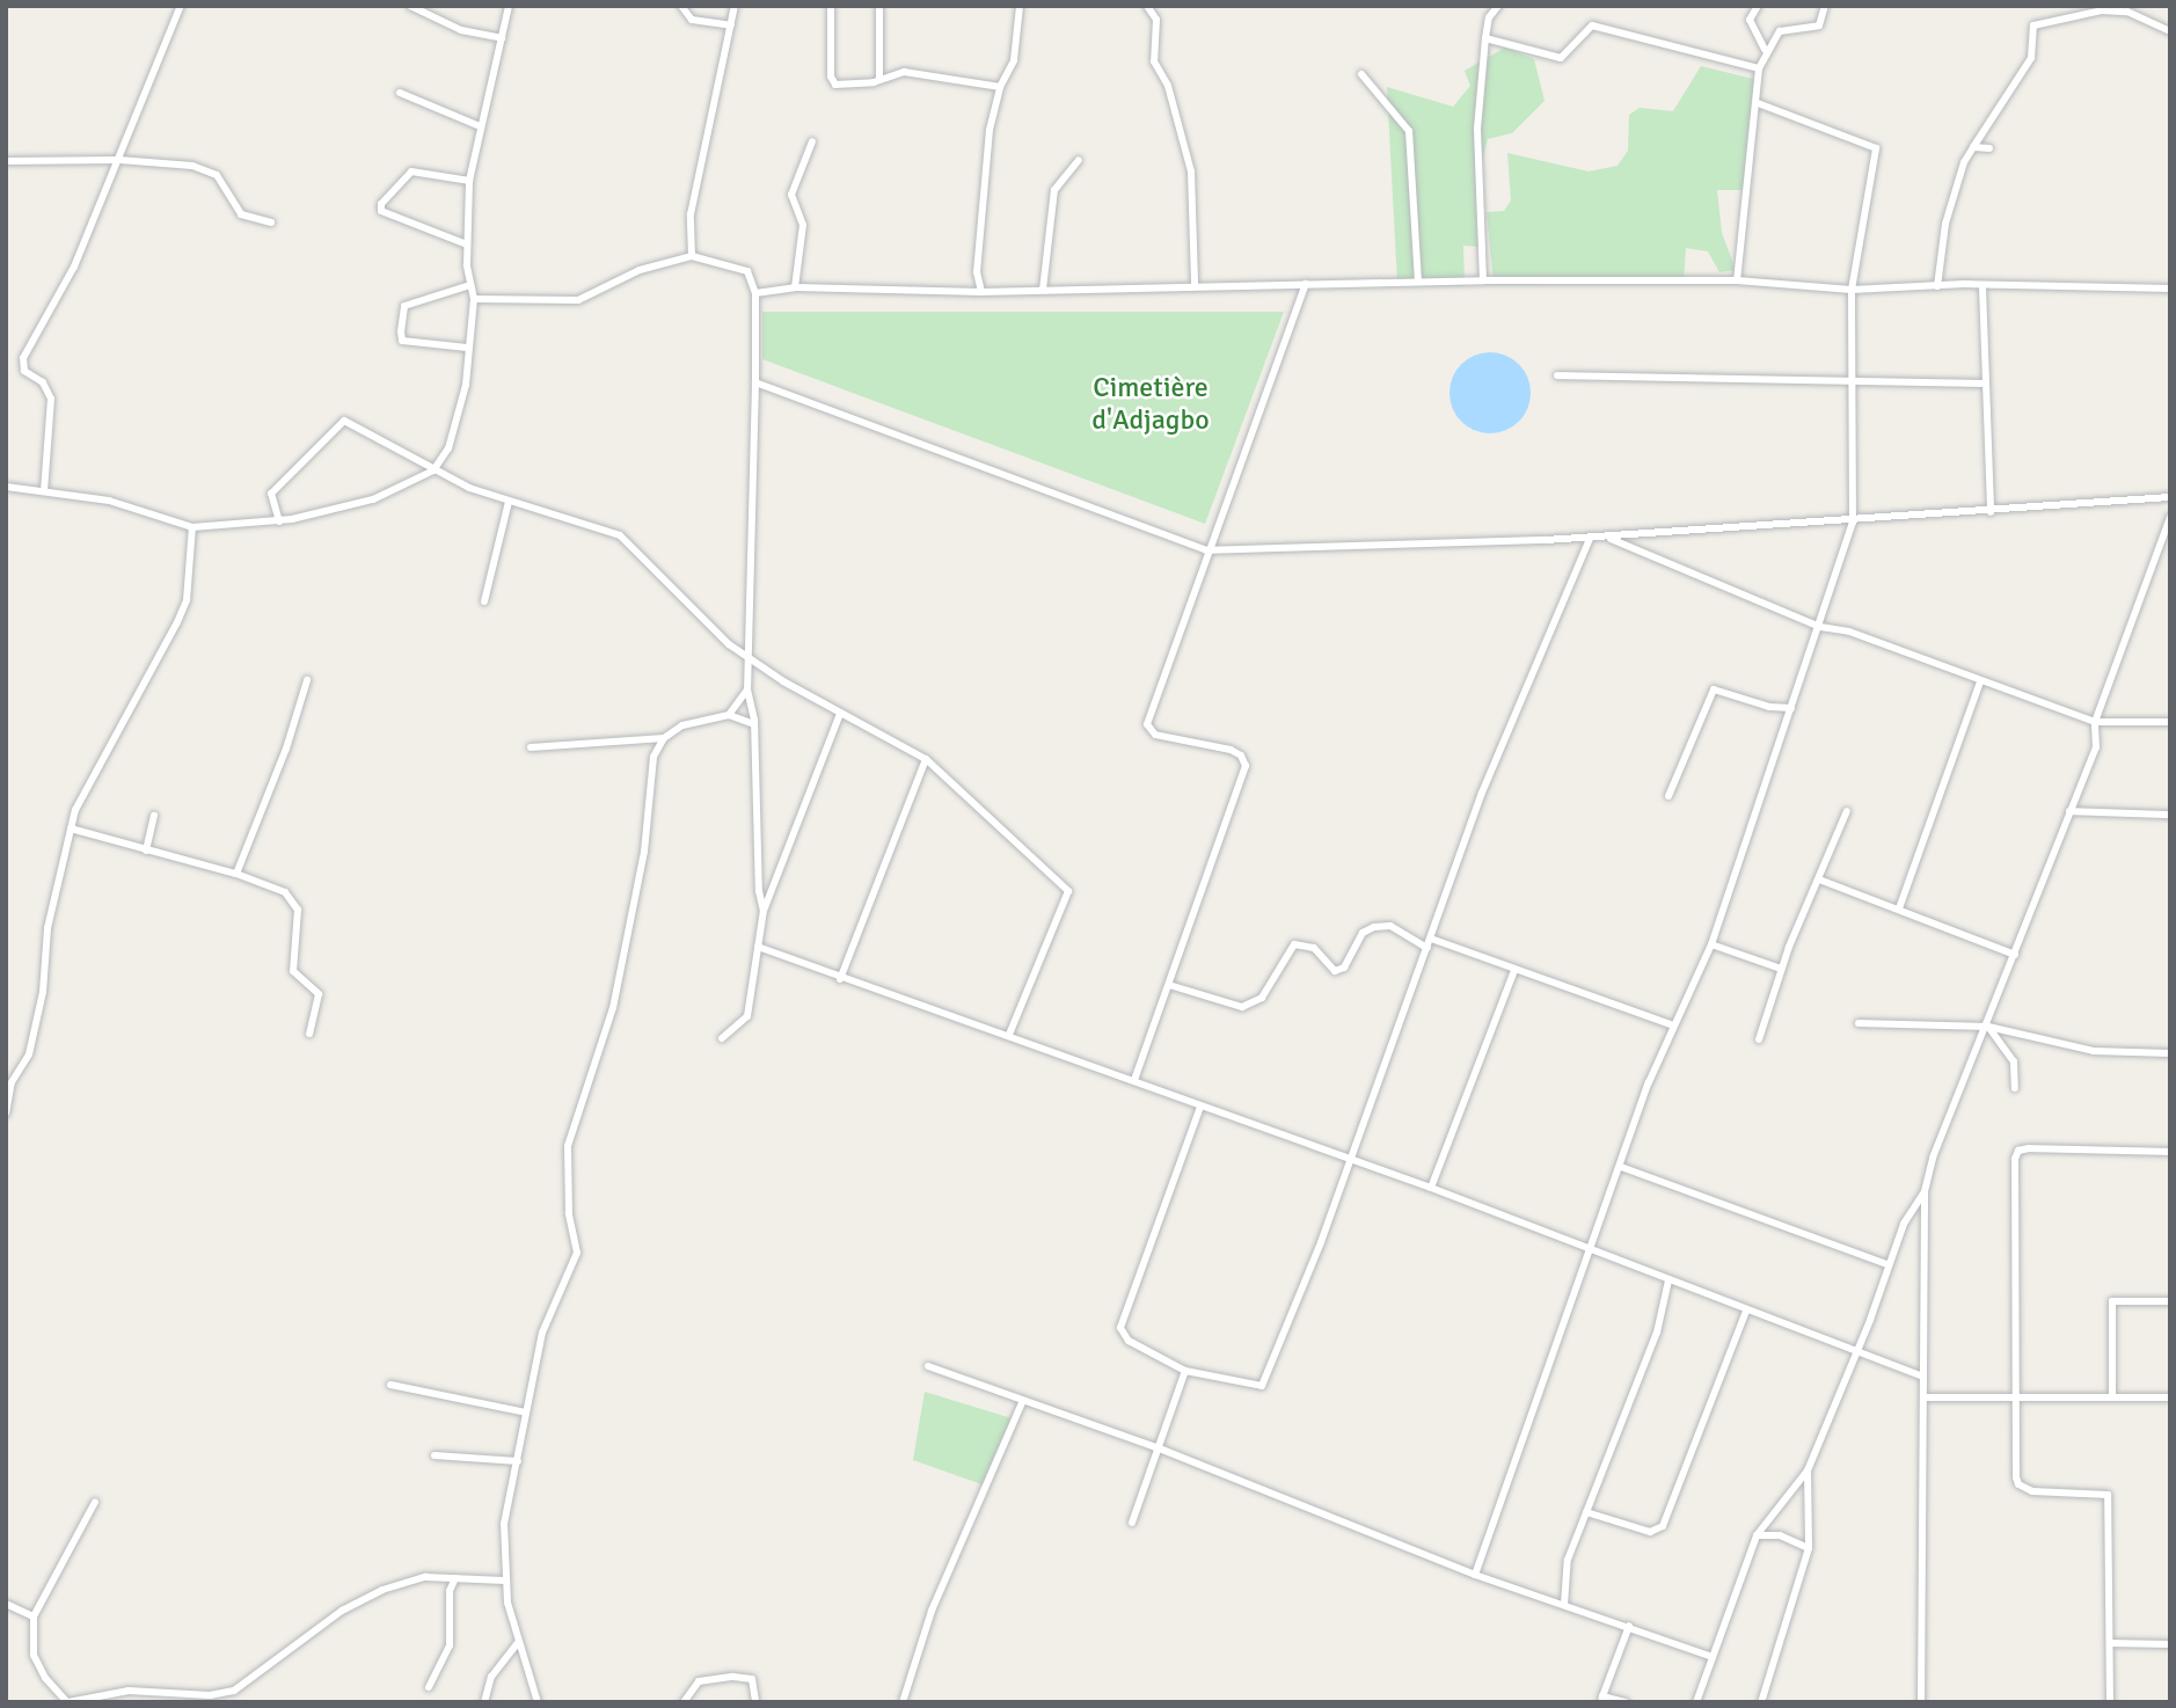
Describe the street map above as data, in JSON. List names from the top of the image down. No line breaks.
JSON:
{"parks":["Cimetière d'Adjagbo"]}
